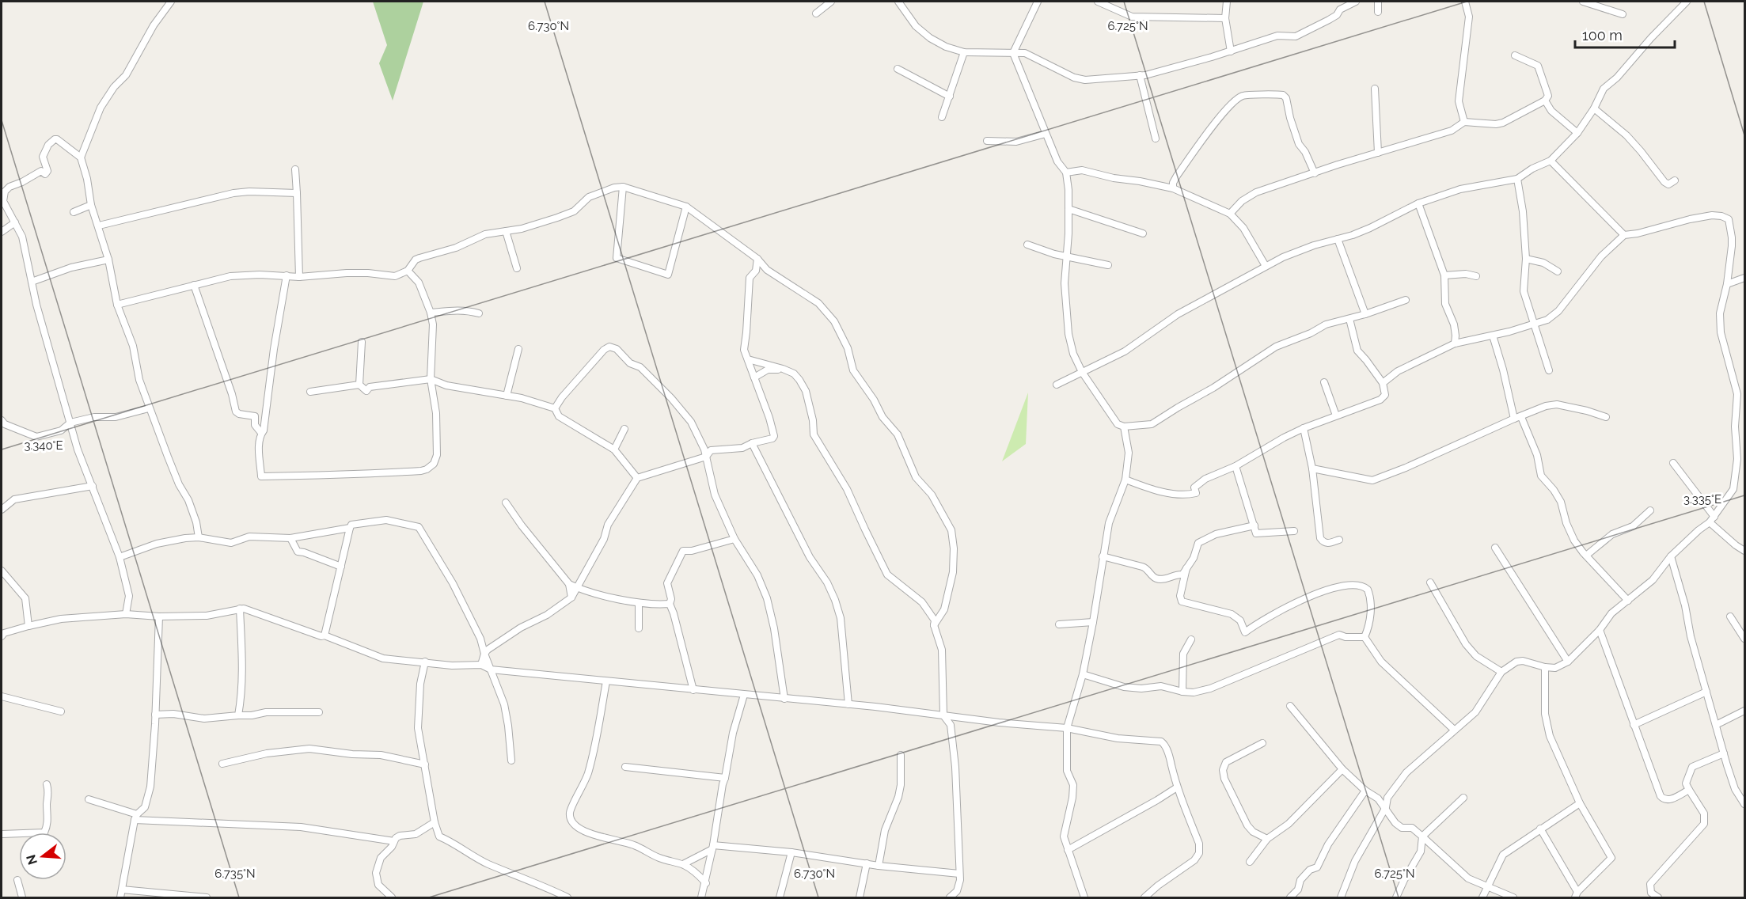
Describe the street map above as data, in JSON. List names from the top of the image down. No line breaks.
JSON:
{"scale_bar":"100 m","north":"left","coordinates":["6.730°N","6.725°N","3.340°E","3.335°E","6.735°N"]}
